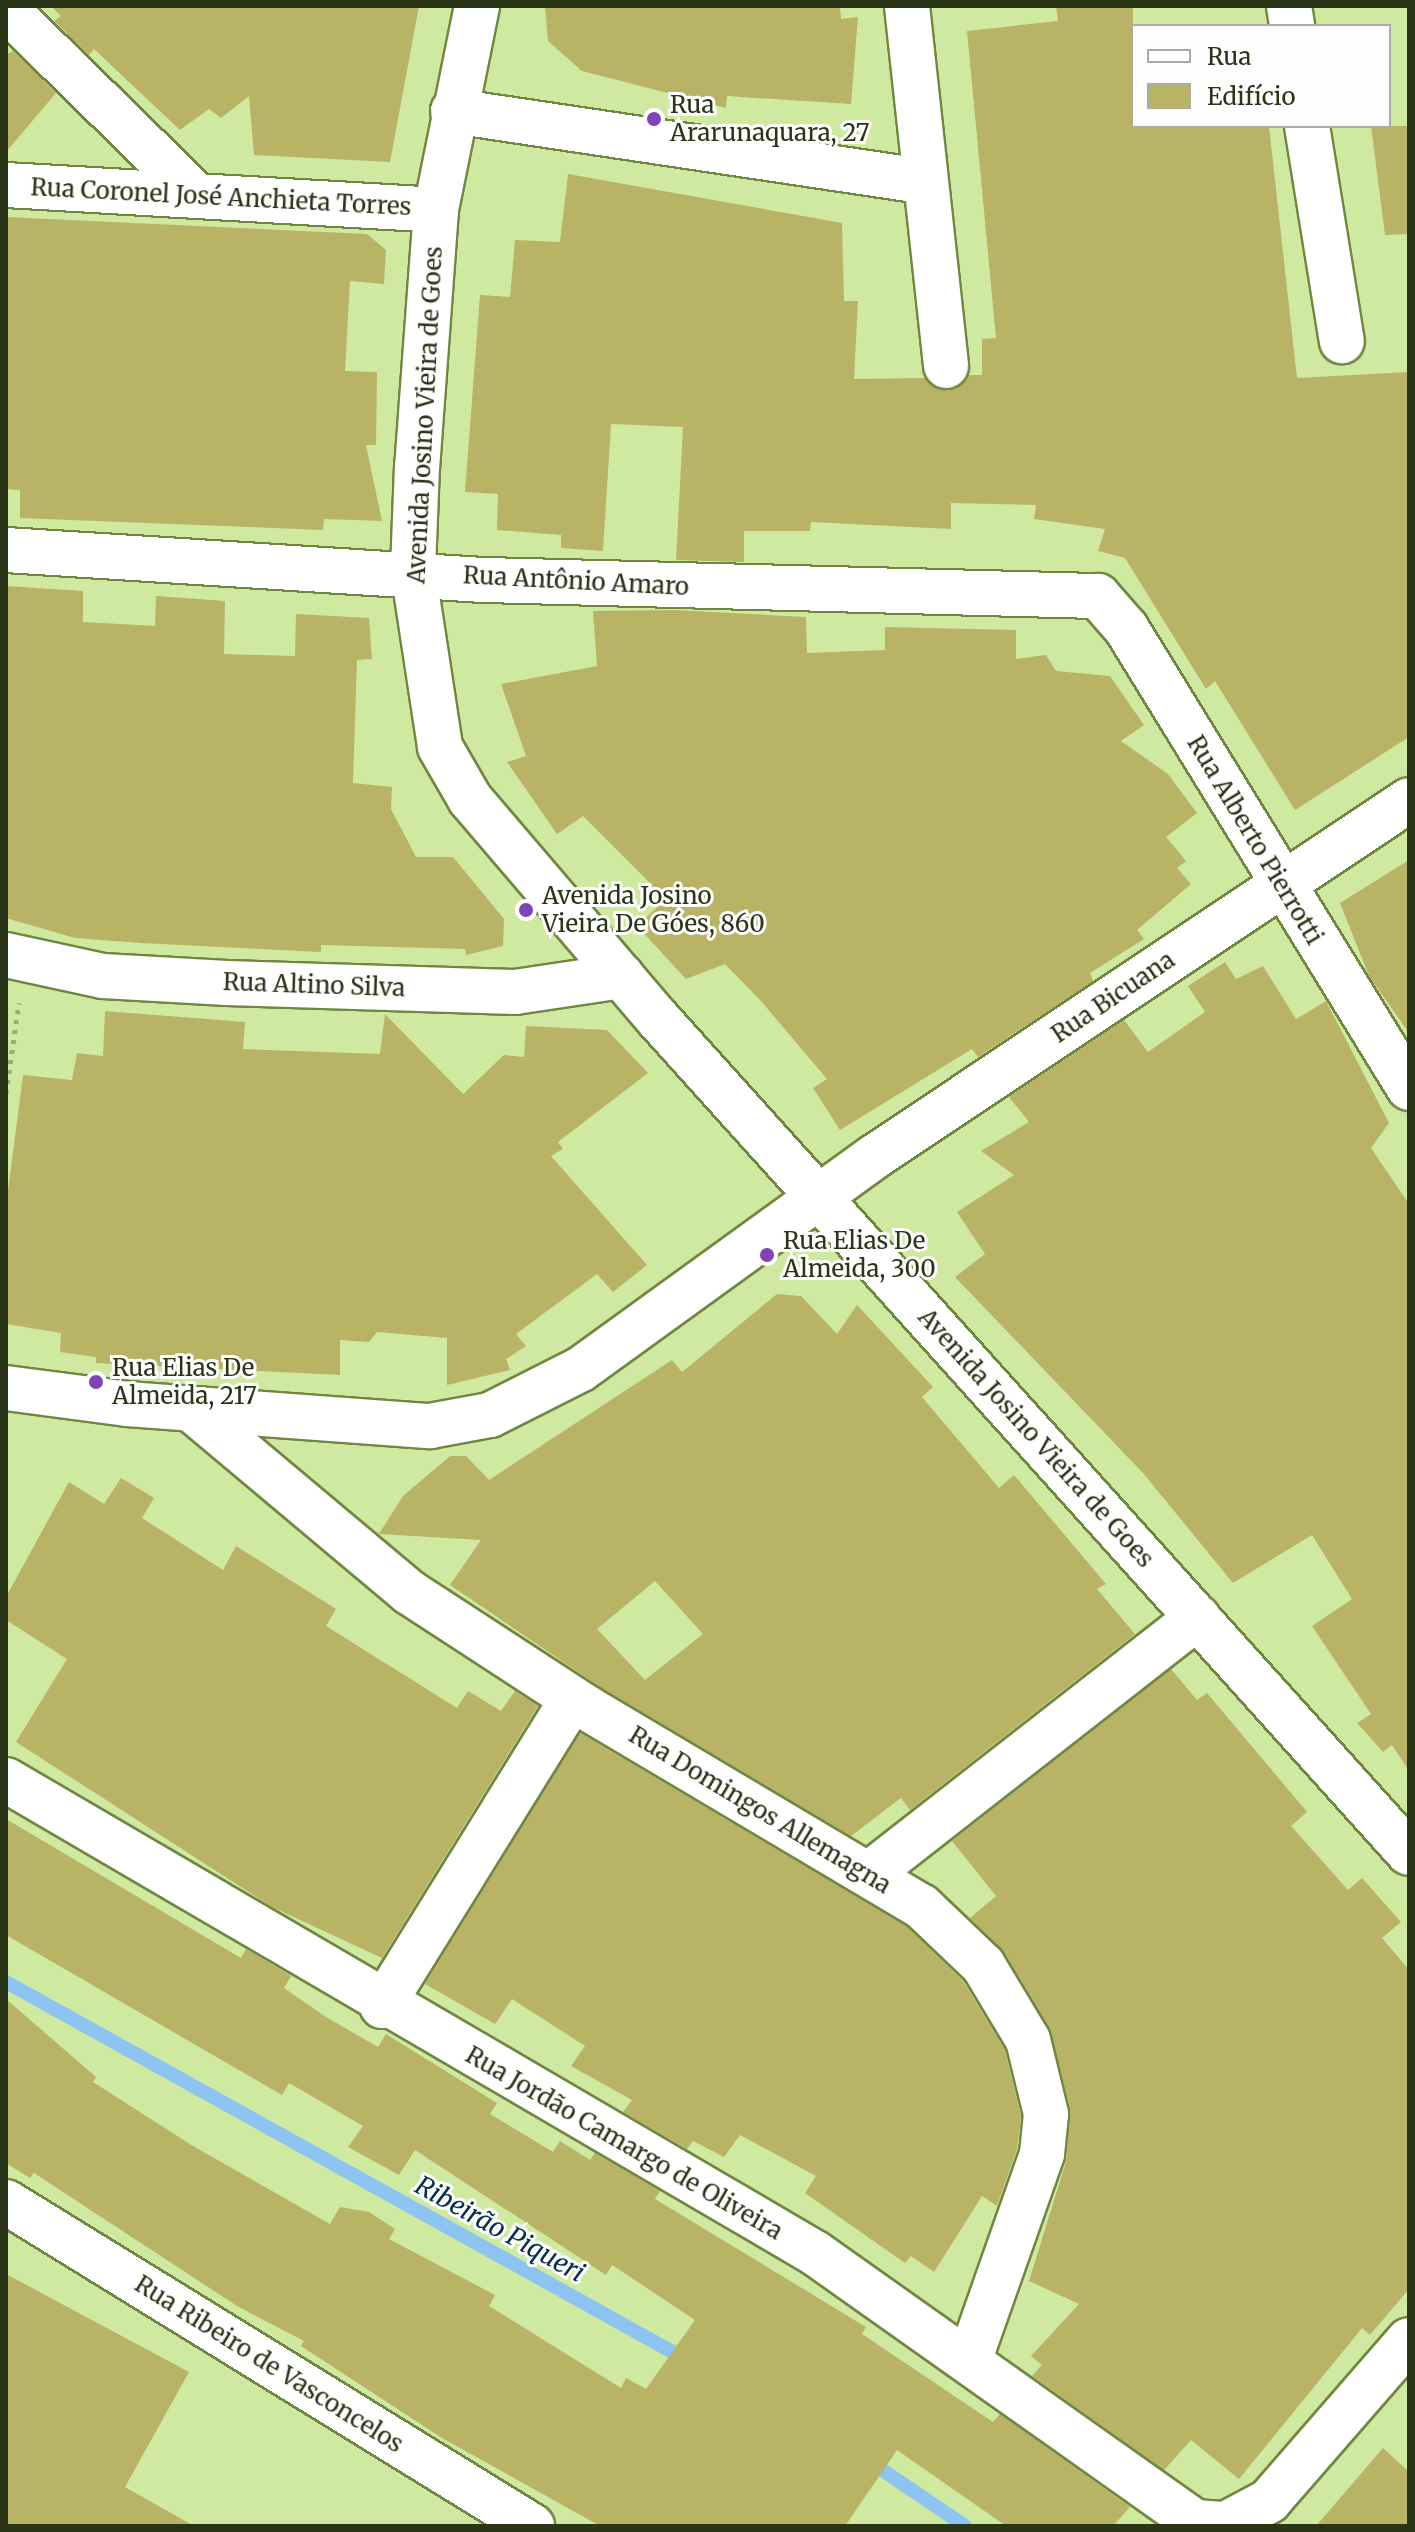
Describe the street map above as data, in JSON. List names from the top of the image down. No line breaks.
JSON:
{"streets":{"street":["Rua Coronel José Anchieta Torres","Avenida Josino Vieira de Goes","Rua Antônio Amaro","Rua Alberto Pierrotti","Rua Altino Silva","Rua Bicuana","Rua Domingos Allemagna","Rua Jordão Camargo de Oliveira","Rua Ribeiro de Vasconcelos"]},"crossings":[["Rua Coronel José Anchieta Torres","Avenida Josino Vieira de Goes"],["Avenida Josino Vieira de Goes","Rua Antônio Amaro"],["Avenida Josino Vieira de Goes","Rua Altino Silva"],["Avenida Josino Vieira de Goes","Rua Bicuana"],["Rua Antônio Amaro","Rua Alberto Pierrotti"],["Rua Alberto Pierrotti","Rua Bicuana"],["Rua Bicuana","Rua Domingos Allemagna"],["Rua Domingos Allemagna","Rua Jordão Camargo de Oliveira"]],"water":["Ribeirão Piqueri"],"places":["Rua Ararunaquara, 27","Avenida Josino Vieira De Góes, 860","Rua Elias De Almeida, 300","Rua Elias De Almeida, 217"],"legend":["Rua","Edifício"]}
